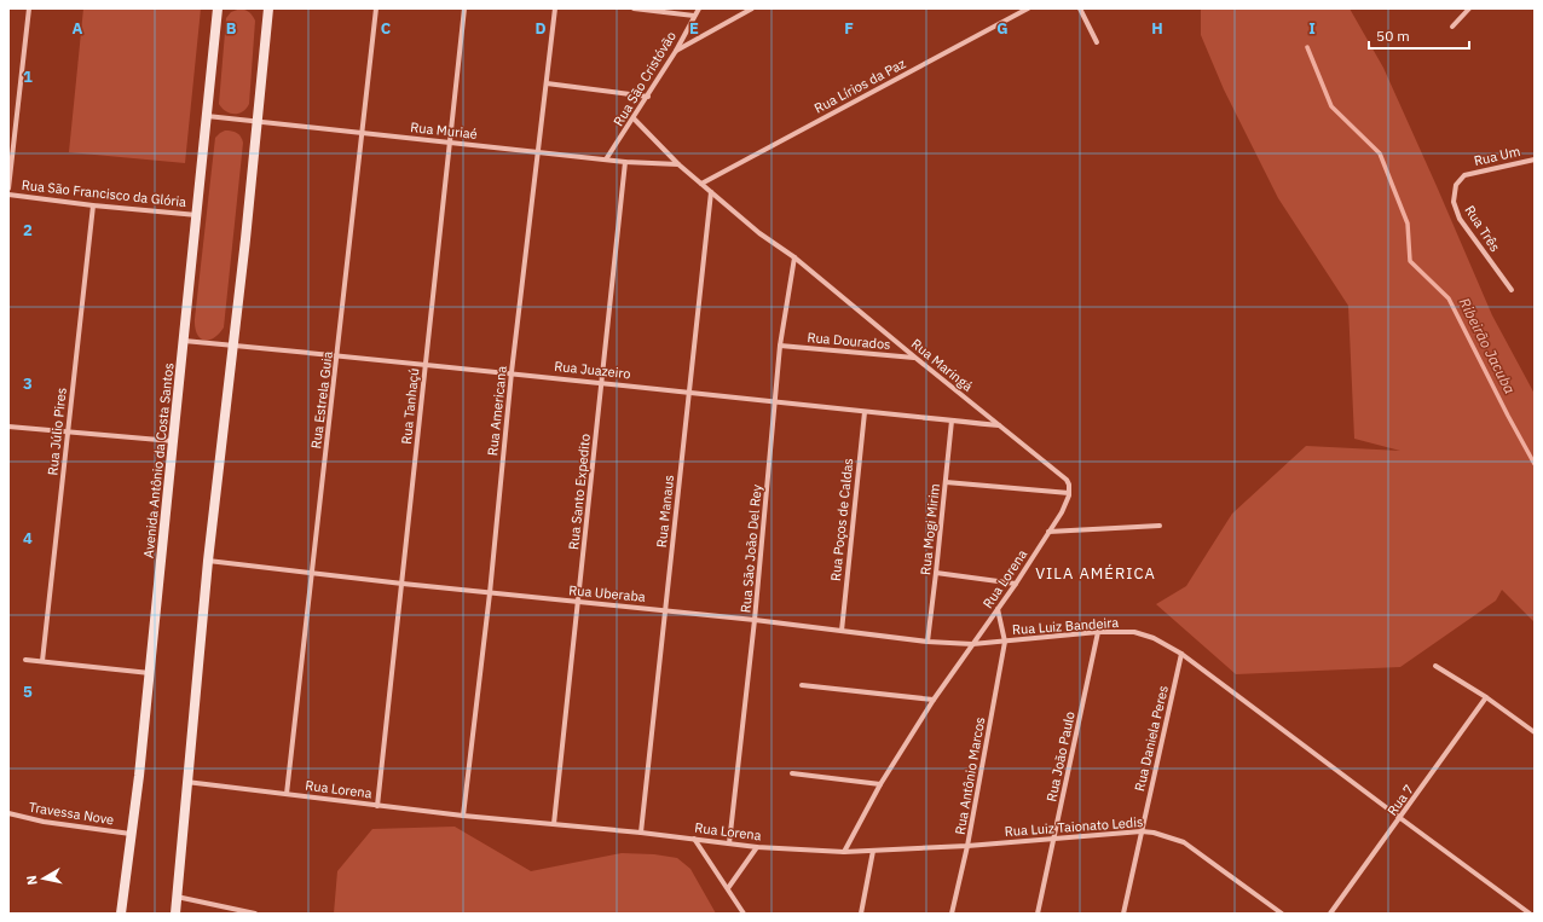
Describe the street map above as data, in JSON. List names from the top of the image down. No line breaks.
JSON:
{"streets":{"street":["Rua São Cristóvão","Rua Lírios da Paz","Rua Muriaé","Rua Um","Rua São Francisco da Glória","Rua Três","Rua Dourados","Rua Maringá","Rua Juazeiro","Rua Estrela Guia","Rua Tanhaçú","Rua Americana","Rua Júlio Pires","Avenida Antônio da Costa Santos","Rua Santo Expedito","Rua Manaus","Rua Poços de Caldas","Rua Mogi Mirim","Rua São João Del Rey","Rua Lorena","Rua Uberaba","Rua Luiz Bandeira","Rua Daniela Peres","Rua João Paulo","Rua Antônio Marcos","Rua 7","Travessa Nove","Rua Luiz Taionato Ledis"]},"crossings":[["Rua São Cristóvão","Rua Muriaé"],["Rua Muriaé","Rua Estrela Guia"],["Rua Muriaé","Rua Tanhaçú"],["Rua Muriaé","Rua Americana"],["Rua Muriaé","Avenida Antônio da Costa Santos"],["Rua Muriaé","Rua Santo Expedito"],["Rua Um","Rua Três"],["Rua São Francisco da Glória","Rua Júlio Pires"],["Rua São Francisco da Glória","Avenida Antônio da Costa Santos"],["Rua Dourados","Rua Maringá"],["Rua Dourados","Rua São João Del Rey"],["Rua Maringá","Rua Juazeiro"],["Rua Maringá","Rua São João Del Rey"],["Rua Maringá","Rua Lorena"],["Rua Juazeiro","Rua Estrela Guia"],["Rua Juazeiro","Rua Tanhaçú"],["Rua Juazeiro","Rua Americana"],["Rua Juazeiro","Avenida Antônio da Costa Santos"],["Rua Juazeiro","Rua Santo Expedito"],["Rua Juazeiro","Rua Manaus"],["Rua Juazeiro","Rua Poços de Caldas"],["Rua Juazeiro","Rua Mogi Mirim"],["Rua Juazeiro","Rua São João Del Rey"],["Rua Estrela Guia","Rua Lorena"],["Rua Estrela Guia","Rua Uberaba"],["Rua Tanhaçú","Rua Lorena"],["Rua Tanhaçú","Rua Uberaba"],["Rua Americana","Rua Lorena"],["Rua Americana","Rua Uberaba"],["Avenida Antônio da Costa Santos","Travessa Nove"],["Rua Santo Expedito","Rua Lorena"],["Rua Santo Expedito","Rua Uberaba"],["Rua Manaus","Rua Lorena"],["Rua Manaus","Rua Uberaba"],["Rua Poços de Caldas","Rua Uberaba"],["Rua Mogi Mirim","Rua Uberaba"],["Rua São João Del Rey","Rua Lorena"],["Rua São João Del Rey","Rua Uberaba"],["Rua Lorena","Rua Uberaba"],["Rua Lorena","Rua Luiz Taionato Ledis"],["Rua Uberaba","Rua Luiz Bandeira"],["Rua Uberaba","Rua Antônio Marcos"],["Rua Luiz Bandeira","Rua Daniela Peres"],["Rua Luiz Bandeira","Rua João Paulo"],["Rua Luiz Bandeira","Rua Antônio Marcos"],["Rua Daniela Peres","Rua Luiz Taionato Ledis"],["Rua João Paulo","Rua Luiz Taionato Ledis"],["Rua Antônio Marcos","Rua Luiz Taionato Ledis"]],"districts":["VILA AMÉRICA"],"water":["Ribeirão Jacuba"],"scale_bar":"50 m","north":"left","grid":{"columns":["A","B","C","D","E","F","G","H","I"],"rows":["1","2","3","4","5"]}}
